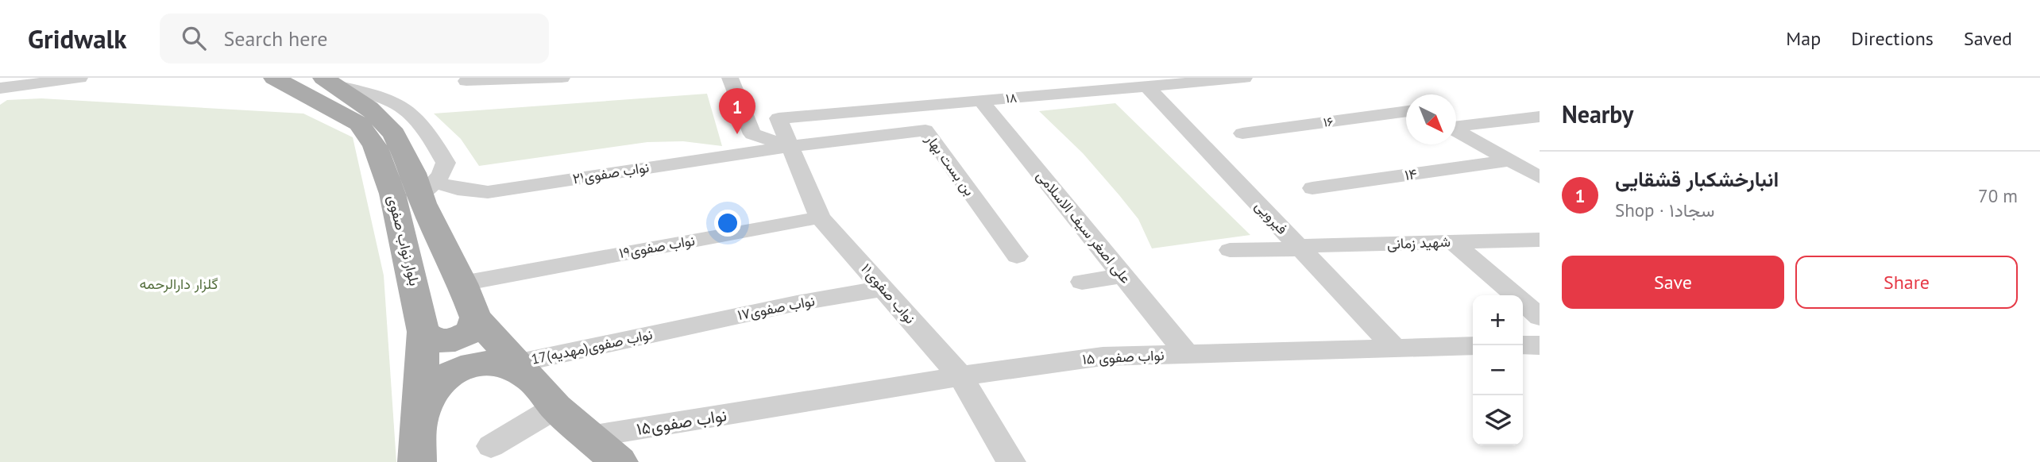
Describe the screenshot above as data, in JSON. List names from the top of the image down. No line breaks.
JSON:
{"streets":{"main road":["بلوار نواب صفوی"],"street":["۱۸","۱۶","بن بست بهار","۲۱نواب صفوی","۱۴","فیرویی","علی اصغر سیف الاسلامی","شهید زمانی","۱۹نواب صفوی","۱۱نواب صفوی","۱۷نواب صفوی","17نواب صفوی(مهدیه)","نواب صفوی ۱۵","۱۵نواب صفوی"]},"crossings":[["۱۸","فیرویی"],["۱۸","علی اصغر سیف الاسلامی"],["۱۸","۱۱نواب صفوی"],["بن بست بهار","۲۱نواب صفوی"],["بن بست بهار","۱۱نواب صفوی"],["۲۱نواب صفوی","بلوار نواب صفوی"],["۲۱نواب صفوی","۱۱نواب صفوی"],["فیرویی","شهید زمانی"],["فیرویی","نواب صفوی ۱۵"],["علی اصغر سیف الاسلامی","نواب صفوی ۱۵"],["بلوار نواب صفوی","۱۹نواب صفوی"],["۱۹نواب صفوی","۱۱نواب صفوی"],["۱۱نواب صفوی","۱۷نواب صفوی"],["۱۱نواب صفوی","نواب صفوی ۱۵"],["۱۷نواب صفوی","17نواب صفوی(مهدیه)"],["نواب صفوی ۱۵","۱۵نواب صفوی"]],"parks":["گلزار دارالرحمه"],"north":"bottom right","page":{"header":"Gridwalk","search":"Search here","nav":["Map","Directions","Saved"],"heading":"Nearby","pins":"1","list":[{"mark":"1","name":"انبارخشکبار قشقایی","note":"Shop · ۱سجاد","value":"70 m"}],"buttons":["Save","Share"],"map_buttons":["+","−"]}}
